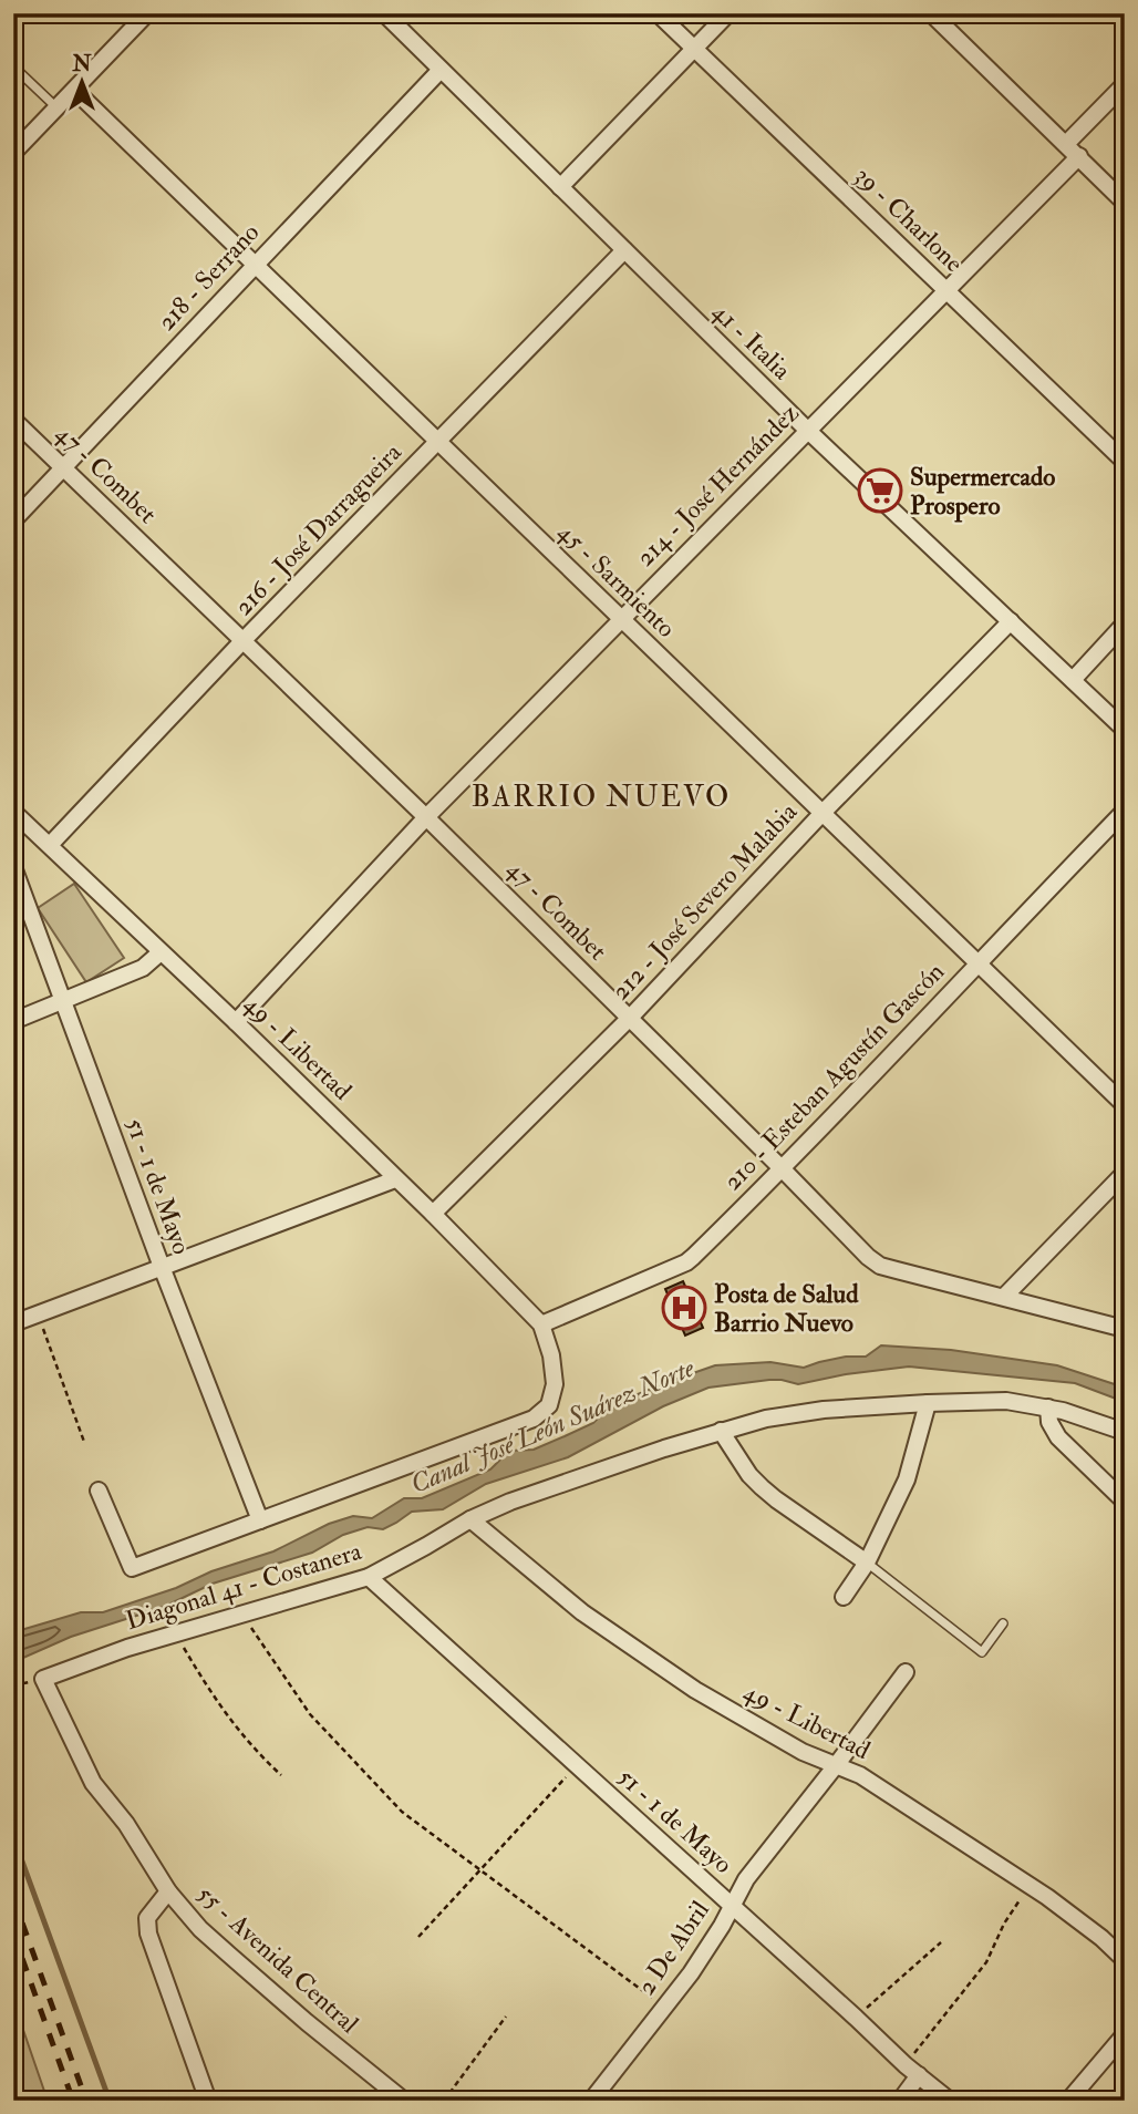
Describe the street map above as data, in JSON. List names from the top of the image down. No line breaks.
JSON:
{"streets":{"street":["39 - Charlone","218 - Serrano","41 - Italia","47 - Combet","214 - José Hernández","216 - José Darragueira","45 - Sarmiento","212 - José Severo Malabia","49 - Libertad","210 - Esteban Agustín Gascón","51 - 1 de Mayo","Diagonal 41 - Costanera","2 De Abril","55 - Avenida Central"]},"crossings":[["39 - Charlone","214 - José Hernández"],["218 - Serrano","41 - Italia"],["218 - Serrano","47 - Combet"],["218 - Serrano","45 - Sarmiento"],["41 - Italia","214 - José Hernández"],["41 - Italia","216 - José Darragueira"],["41 - Italia","212 - José Severo Malabia"],["47 - Combet","214 - José Hernández"],["47 - Combet","216 - José Darragueira"],["47 - Combet","212 - José Severo Malabia"],["47 - Combet","210 - Esteban Agustín Gascón"],["214 - José Hernández","45 - Sarmiento"],["214 - José Hernández","49 - Libertad"],["216 - José Darragueira","45 - Sarmiento"],["216 - José Darragueira","49 - Libertad"],["45 - Sarmiento","212 - José Severo Malabia"],["45 - Sarmiento","210 - Esteban Agustín Gascón"],["212 - José Severo Malabia","49 - Libertad"],["49 - Libertad","210 - Esteban Agustín Gascón"],["49 - Libertad","Diagonal 41 - Costanera"],["49 - Libertad","2 De Abril"],["51 - 1 de Mayo","Diagonal 41 - Costanera"],["51 - 1 de Mayo","2 De Abril"],["Diagonal 41 - Costanera","55 - Avenida Central"]],"districts":["BARRIO NUEVO"],"water":["Canal José León Suárez Norte"],"places":{"supermarket":["Supermercado Prospero"],"hospital":["Posta de Salud Barrio Nuevo"]},"north":"top"}
